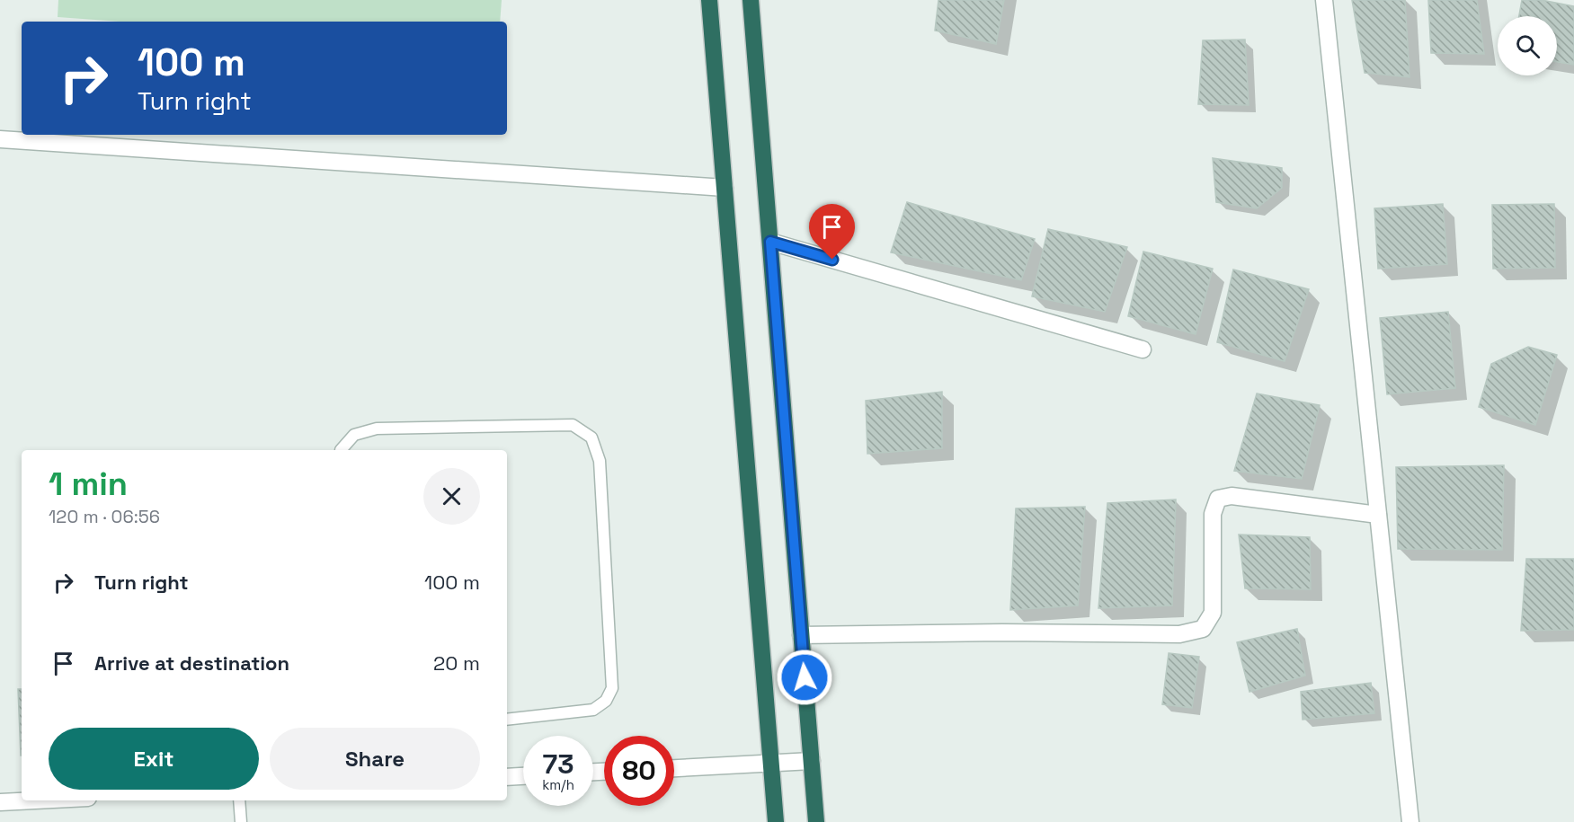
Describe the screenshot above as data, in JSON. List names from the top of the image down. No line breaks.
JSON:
{"page":{"turn":["100 m","Turn right"],"heading":["1 min","120 m · 06:56"],"list":[{"name":"Turn right","value":"100 m"},{"name":"Arrive at destination","value":"20 m"}],"buttons":["Exit","Share"],"speed":"73 km/h","limit":"80"}}
